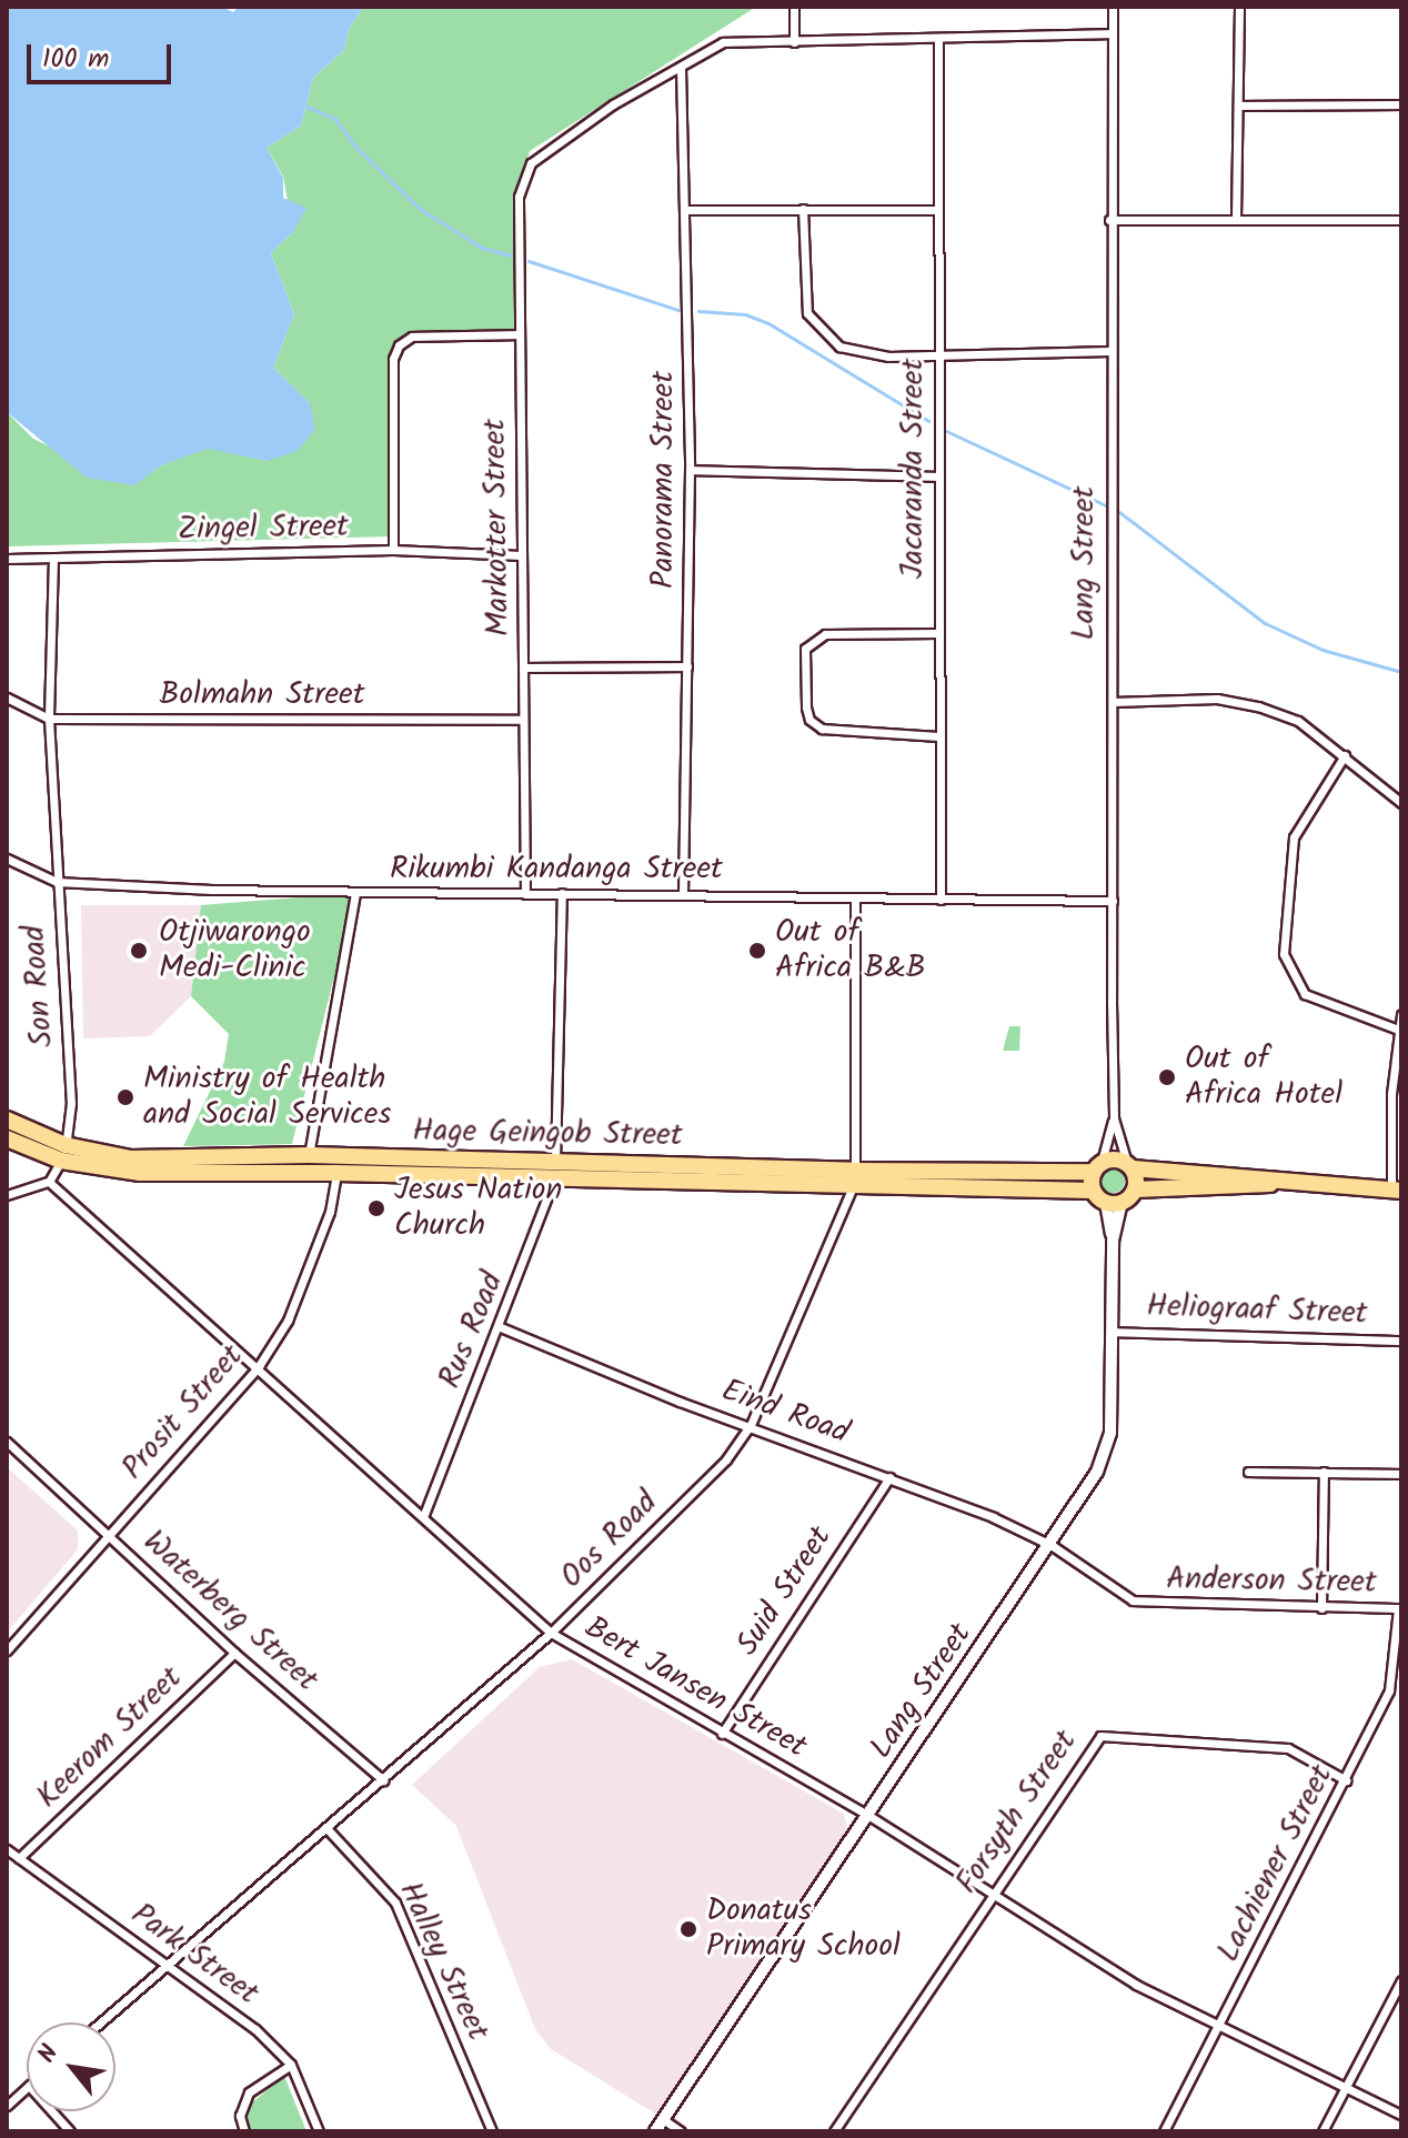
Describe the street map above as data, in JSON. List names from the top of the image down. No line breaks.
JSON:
{"streets":{"highway":["Hage Geingob Street"],"street":["Jacaranda Street","Panorama Street","Markotter Street","Zingel Street","Lang Street","Bolmahn Street","Rikumbi Kandanga Street","Son Road","Heliograaf Street","Rus Road","Prosit Street","Eind Road","Oos Road","Anderson Street","Suid Street","Waterberg Street","Bert Jansen Street","Keerom Street","Forsyth Street","Lachiener Street","Park Street","Halley Street"]},"crossings":[["Jacaranda Street","Rikumbi Kandanga Street"],["Panorama Street","Markotter Street"],["Panorama Street","Rikumbi Kandanga Street"],["Markotter Street","Zingel Street"],["Markotter Street","Bolmahn Street"],["Markotter Street","Rikumbi Kandanga Street"],["Zingel Street","Son Road"],["Lang Street","Rikumbi Kandanga Street"],["Lang Street","Hage Geingob Street"],["Lang Street","Heliograaf Street"],["Lang Street","Eind Road"],["Lang Street","Anderson Street"],["Lang Street","Bert Jansen Street"],["Bolmahn Street","Son Road"],["Rikumbi Kandanga Street","Son Road"],["Rikumbi Kandanga Street","Rus Road"],["Rikumbi Kandanga Street","Oos Road"],["Son Road","Hage Geingob Street"],["Son Road","Bert Jansen Street"],["Hage Geingob Street","Rus Road"],["Hage Geingob Street","Prosit Street"],["Hage Geingob Street","Oos Road"],["Rus Road","Eind Road"],["Rus Road","Bert Jansen Street"],["Prosit Street","Waterberg Street"],["Prosit Street","Bert Jansen Street"],["Eind Road","Oos Road"],["Eind Road","Anderson Street"],["Eind Road","Suid Street"],["Oos Road","Waterberg Street"],["Oos Road","Bert Jansen Street"],["Oos Road","Park Street"],["Oos Road","Halley Street"],["Anderson Street","Lachiener Street"],["Suid Street","Bert Jansen Street"],["Waterberg Street","Keerom Street"],["Bert Jansen Street","Forsyth Street"],["Bert Jansen Street","Lachiener Street"],["Keerom Street","Park Street"],["Forsyth Street","Lachiener Street"]],"places":["Otjiwarongo Medi-Clinic","Out of Africa B&B","Out of Africa Hotel","Ministry of Health and Social Services","Jesus Nation Church","Donatus Primary School"],"scale_bar":"100 m","north":"top left"}
